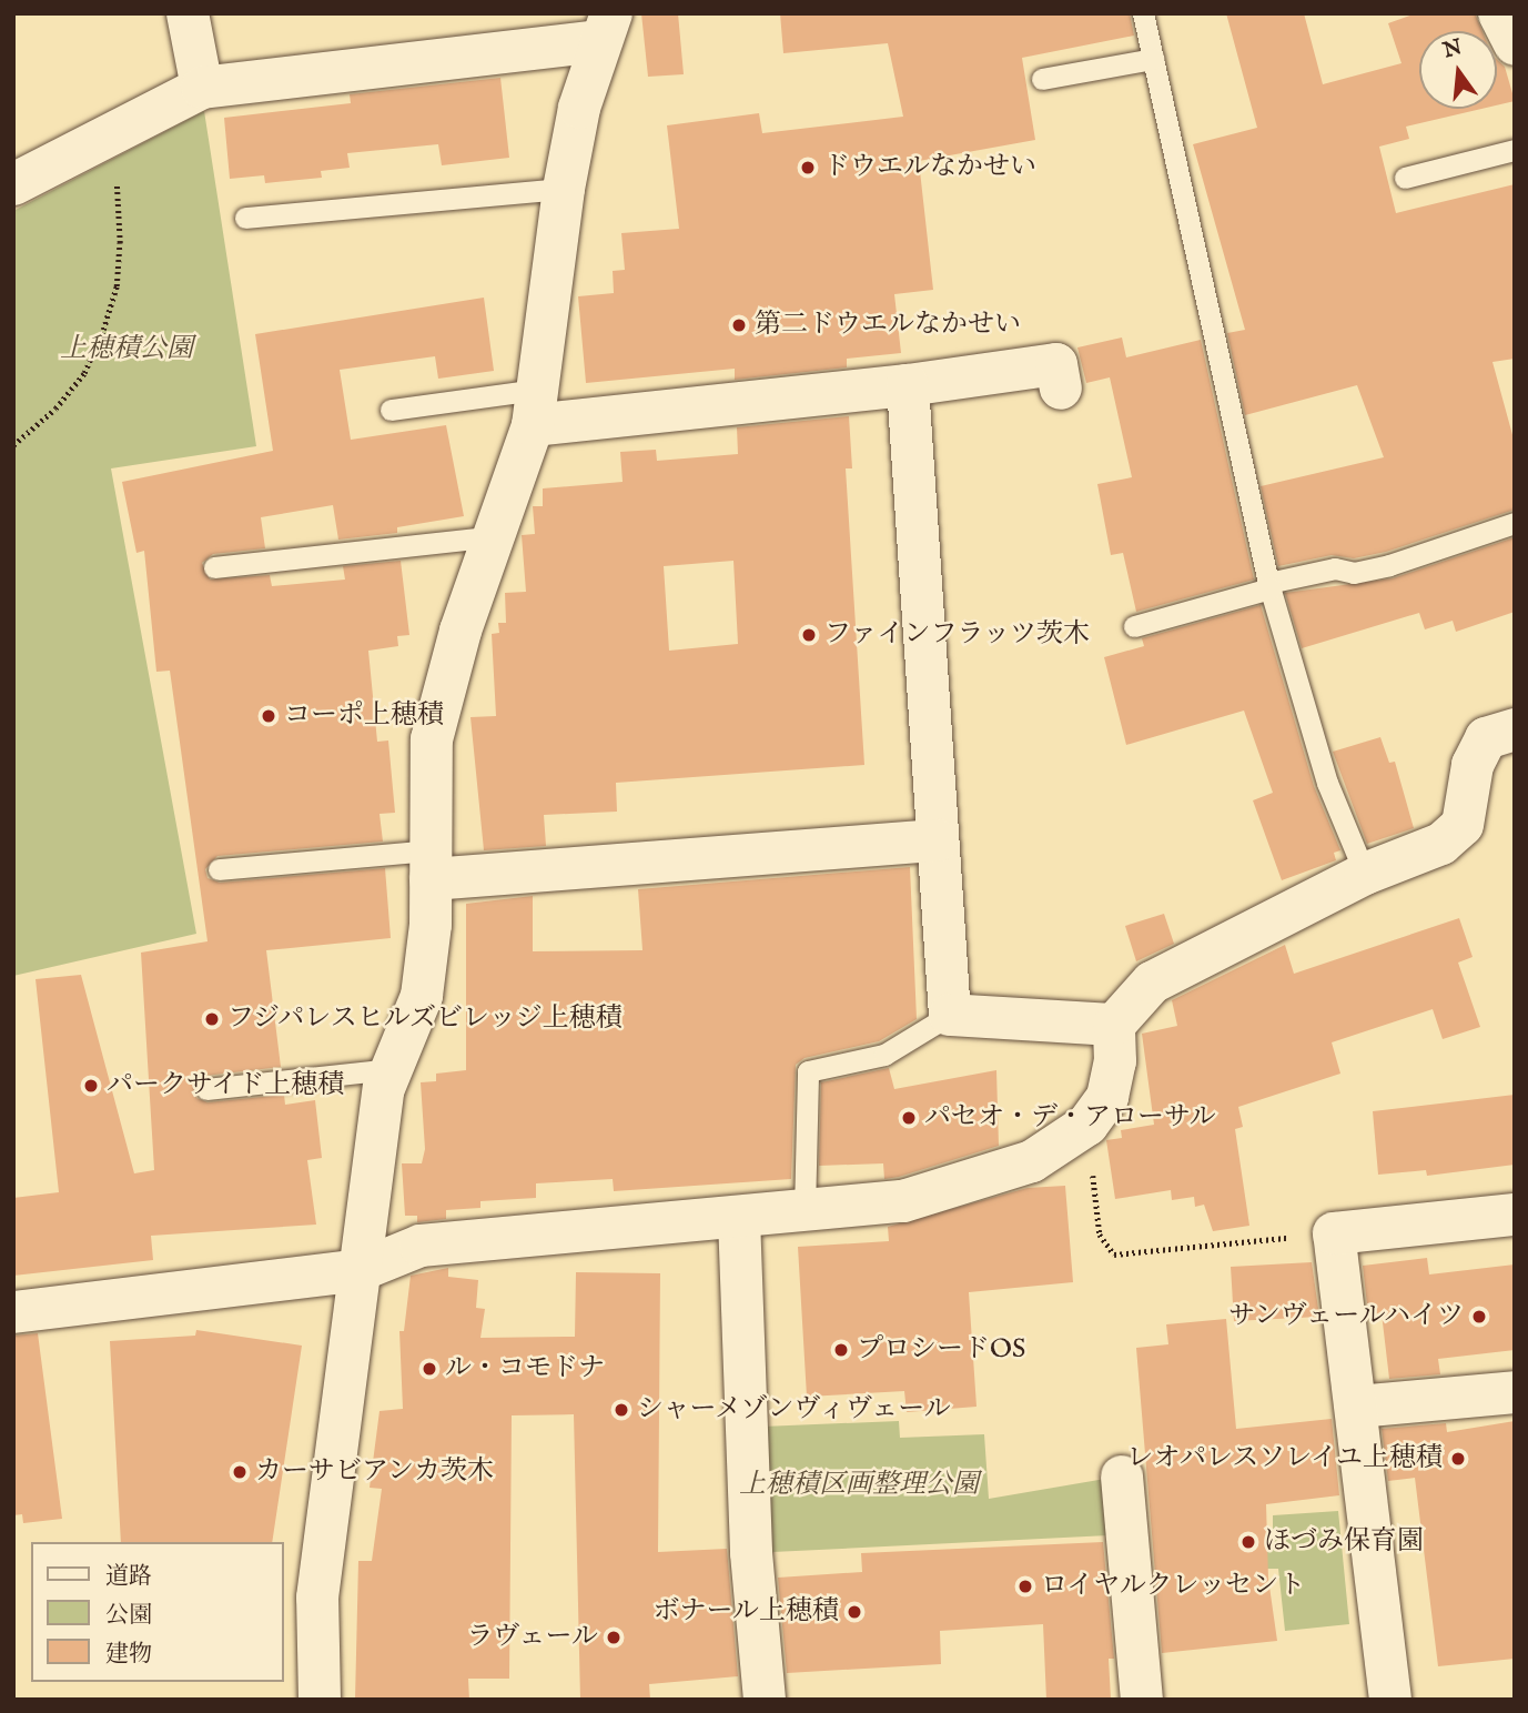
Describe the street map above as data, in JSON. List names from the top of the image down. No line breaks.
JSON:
{"parks":["上穂積公園","上穂積区画整理公園"],"places":["ドウエルなかせい","第二ドウエルなかせい","ファインフラッツ茨木","コーポ上穂積","フジパレスヒルズビレッジ上穂積","パークサイド上穂積","パセオ・デ・アローサル","サンヴェールハイツ","プロシードOS","ル・コモドナ","シャーメゾンヴィヴェール","レオパレスソレイユ上穂積","カーサビアンカ茨木","ほづみ保育園","ロイヤルクレッセント","ボナール上穂積","ラヴェール"],"legend":["道路","公園","建物"],"north":"top"}
